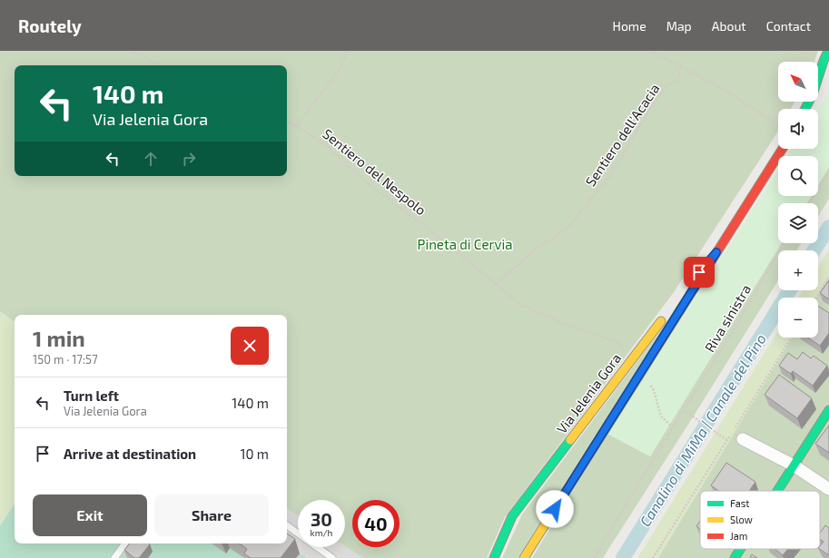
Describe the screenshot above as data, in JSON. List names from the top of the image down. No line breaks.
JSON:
{"streets":{"street":["Via Jelenia Gora"],"path":["Sentiero dell'Acacia","Sentiero del Nespolo","Riva sinistra"]},"crossings":[["Sentiero dell'Acacia","Sentiero del Nespolo"]],"water":["Canalino di MiMa | Canale del Pino"],"parks":["Pineta di Cervia"],"legend":["Fast","Slow","Jam"],"north":"top left","page":{"header":"Routely","nav":["Home","Map","About","Contact"],"map_buttons":["+","−"],"turn":["140 m","Via Jelenia Gora"],"heading":["1 min","150 m · 17:57"],"list":[{"name":"Turn left","note":"Via Jelenia Gora","value":"140 m"},{"name":"Arrive at destination","value":"10 m"}],"buttons":["Exit","Share"],"speed":"30 km/h","limit":"40"}}
